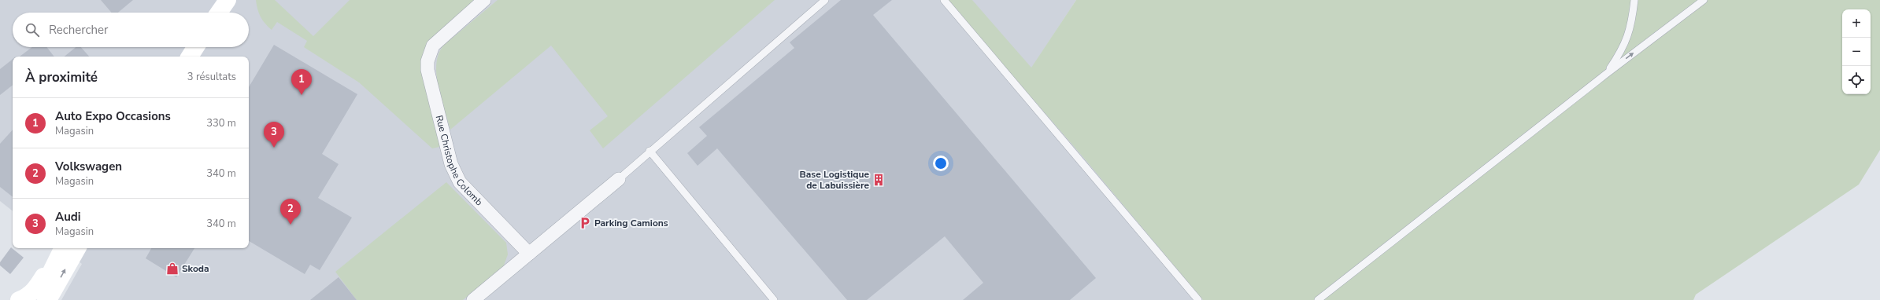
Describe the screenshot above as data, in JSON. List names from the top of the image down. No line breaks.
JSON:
{"streets":{"street":["Rue Christophe Colomb"]},"places":{"building":["Base Logistique de Labuissière"],"parking":["Parking Camions"],"shop":["Skoda"]},"page":{"map_buttons":["+","−"],"search":"Rechercher","heading":["À proximité","3 résultats"],"pins":["1","3","2"],"list":[{"mark":"1","name":"Auto Expo Occasions","note":"Magasin","value":"330 m"},{"mark":"2","name":"Volkswagen","note":"Magasin","value":"340 m"},{"mark":"3","name":"Audi","note":"Magasin","value":"340 m"}]}}
